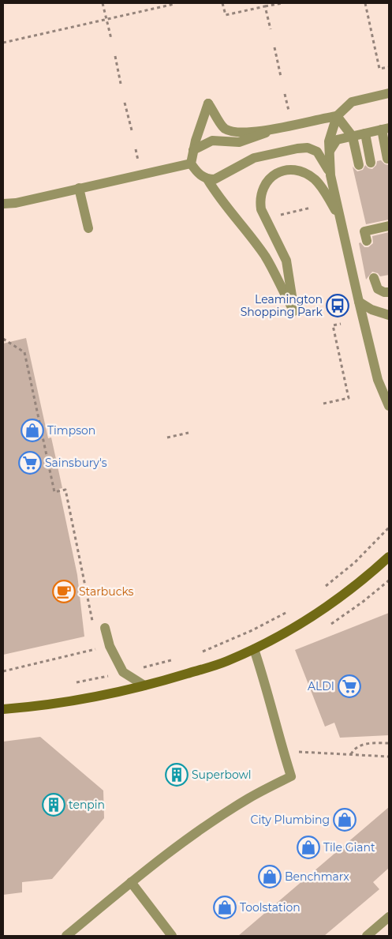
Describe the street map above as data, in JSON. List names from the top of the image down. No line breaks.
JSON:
{"places":{"bus stop":["Leamington Shopping Park"],"shop":["Timpson","City Plumbing","Tile Giant","Benchmarx","Toolstation"],"supermarket":["Sainsbury's","ALDI"],"cafe":["Starbucks"],"building":["Superbowl","tenpin"]}}
